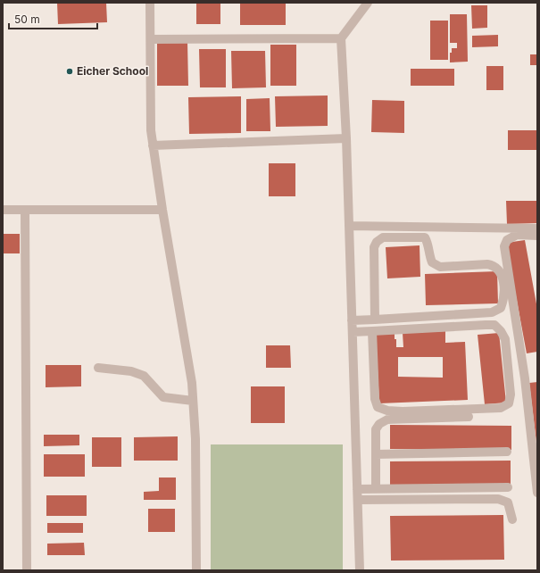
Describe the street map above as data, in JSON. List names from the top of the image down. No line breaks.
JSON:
{"places":["Eicher School"],"scale_bar":"50 m"}
